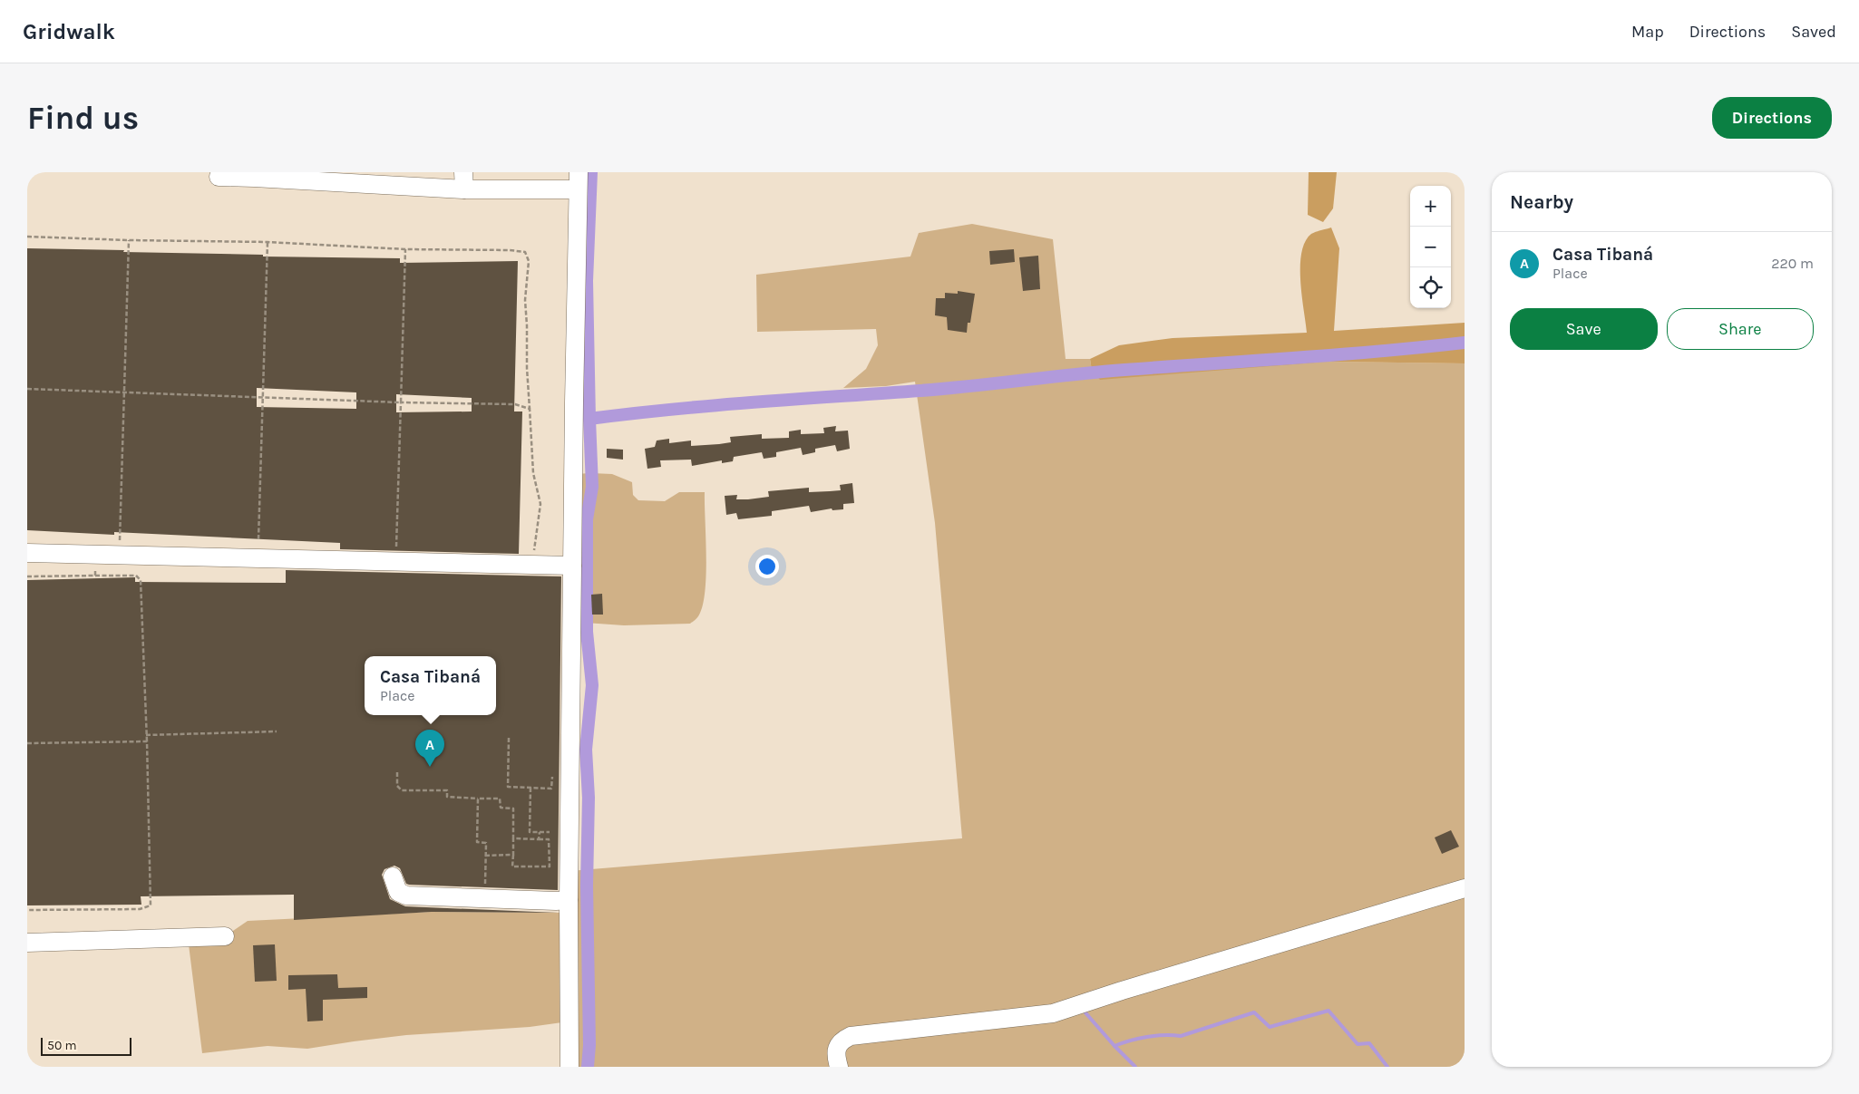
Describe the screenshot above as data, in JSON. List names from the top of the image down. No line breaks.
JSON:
{"scale_bar":"50 m","page":{"header":"Gridwalk","nav":["Map","Directions","Saved"],"buttons":["Directions",["Save","Share"]],"title":"Find us","heading":"Nearby","map_buttons":["+","−"],"list":[{"mark":"A","name":"Casa Tibaná","note":"Place","value":"220 m"}],"popup":["Casa Tibaná","Place"],"pins":"A","scale":"50 m"}}
